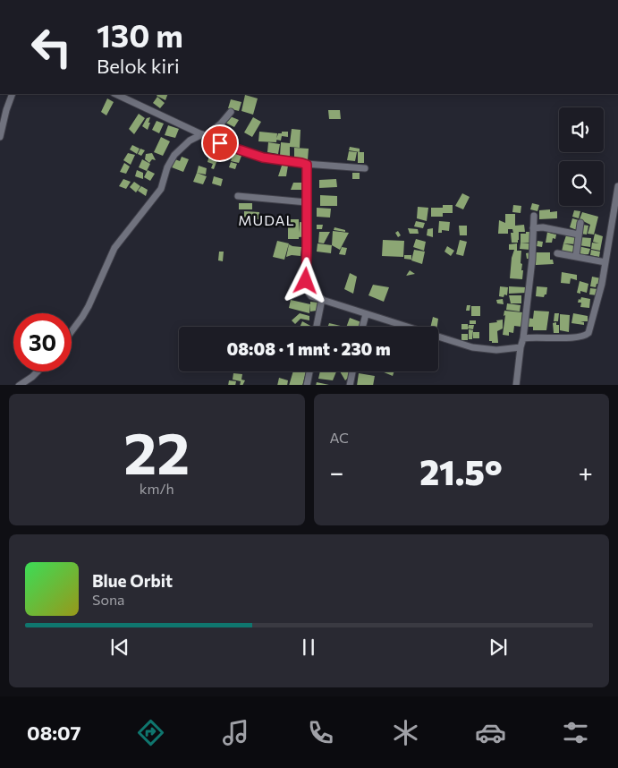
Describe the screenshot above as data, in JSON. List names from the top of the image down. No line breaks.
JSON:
{"districts":["MUDAL"],"page":{"turn":["130 m","Belok kiri"],"limit":"30","trip":"08:08 · 1 mnt · 230 m","tile":[["22","km/h"],"AC"],"heat":["−","21.5°","+"],"song":["Blue Orbit","Sona"],"tabs":"08:07"}}
